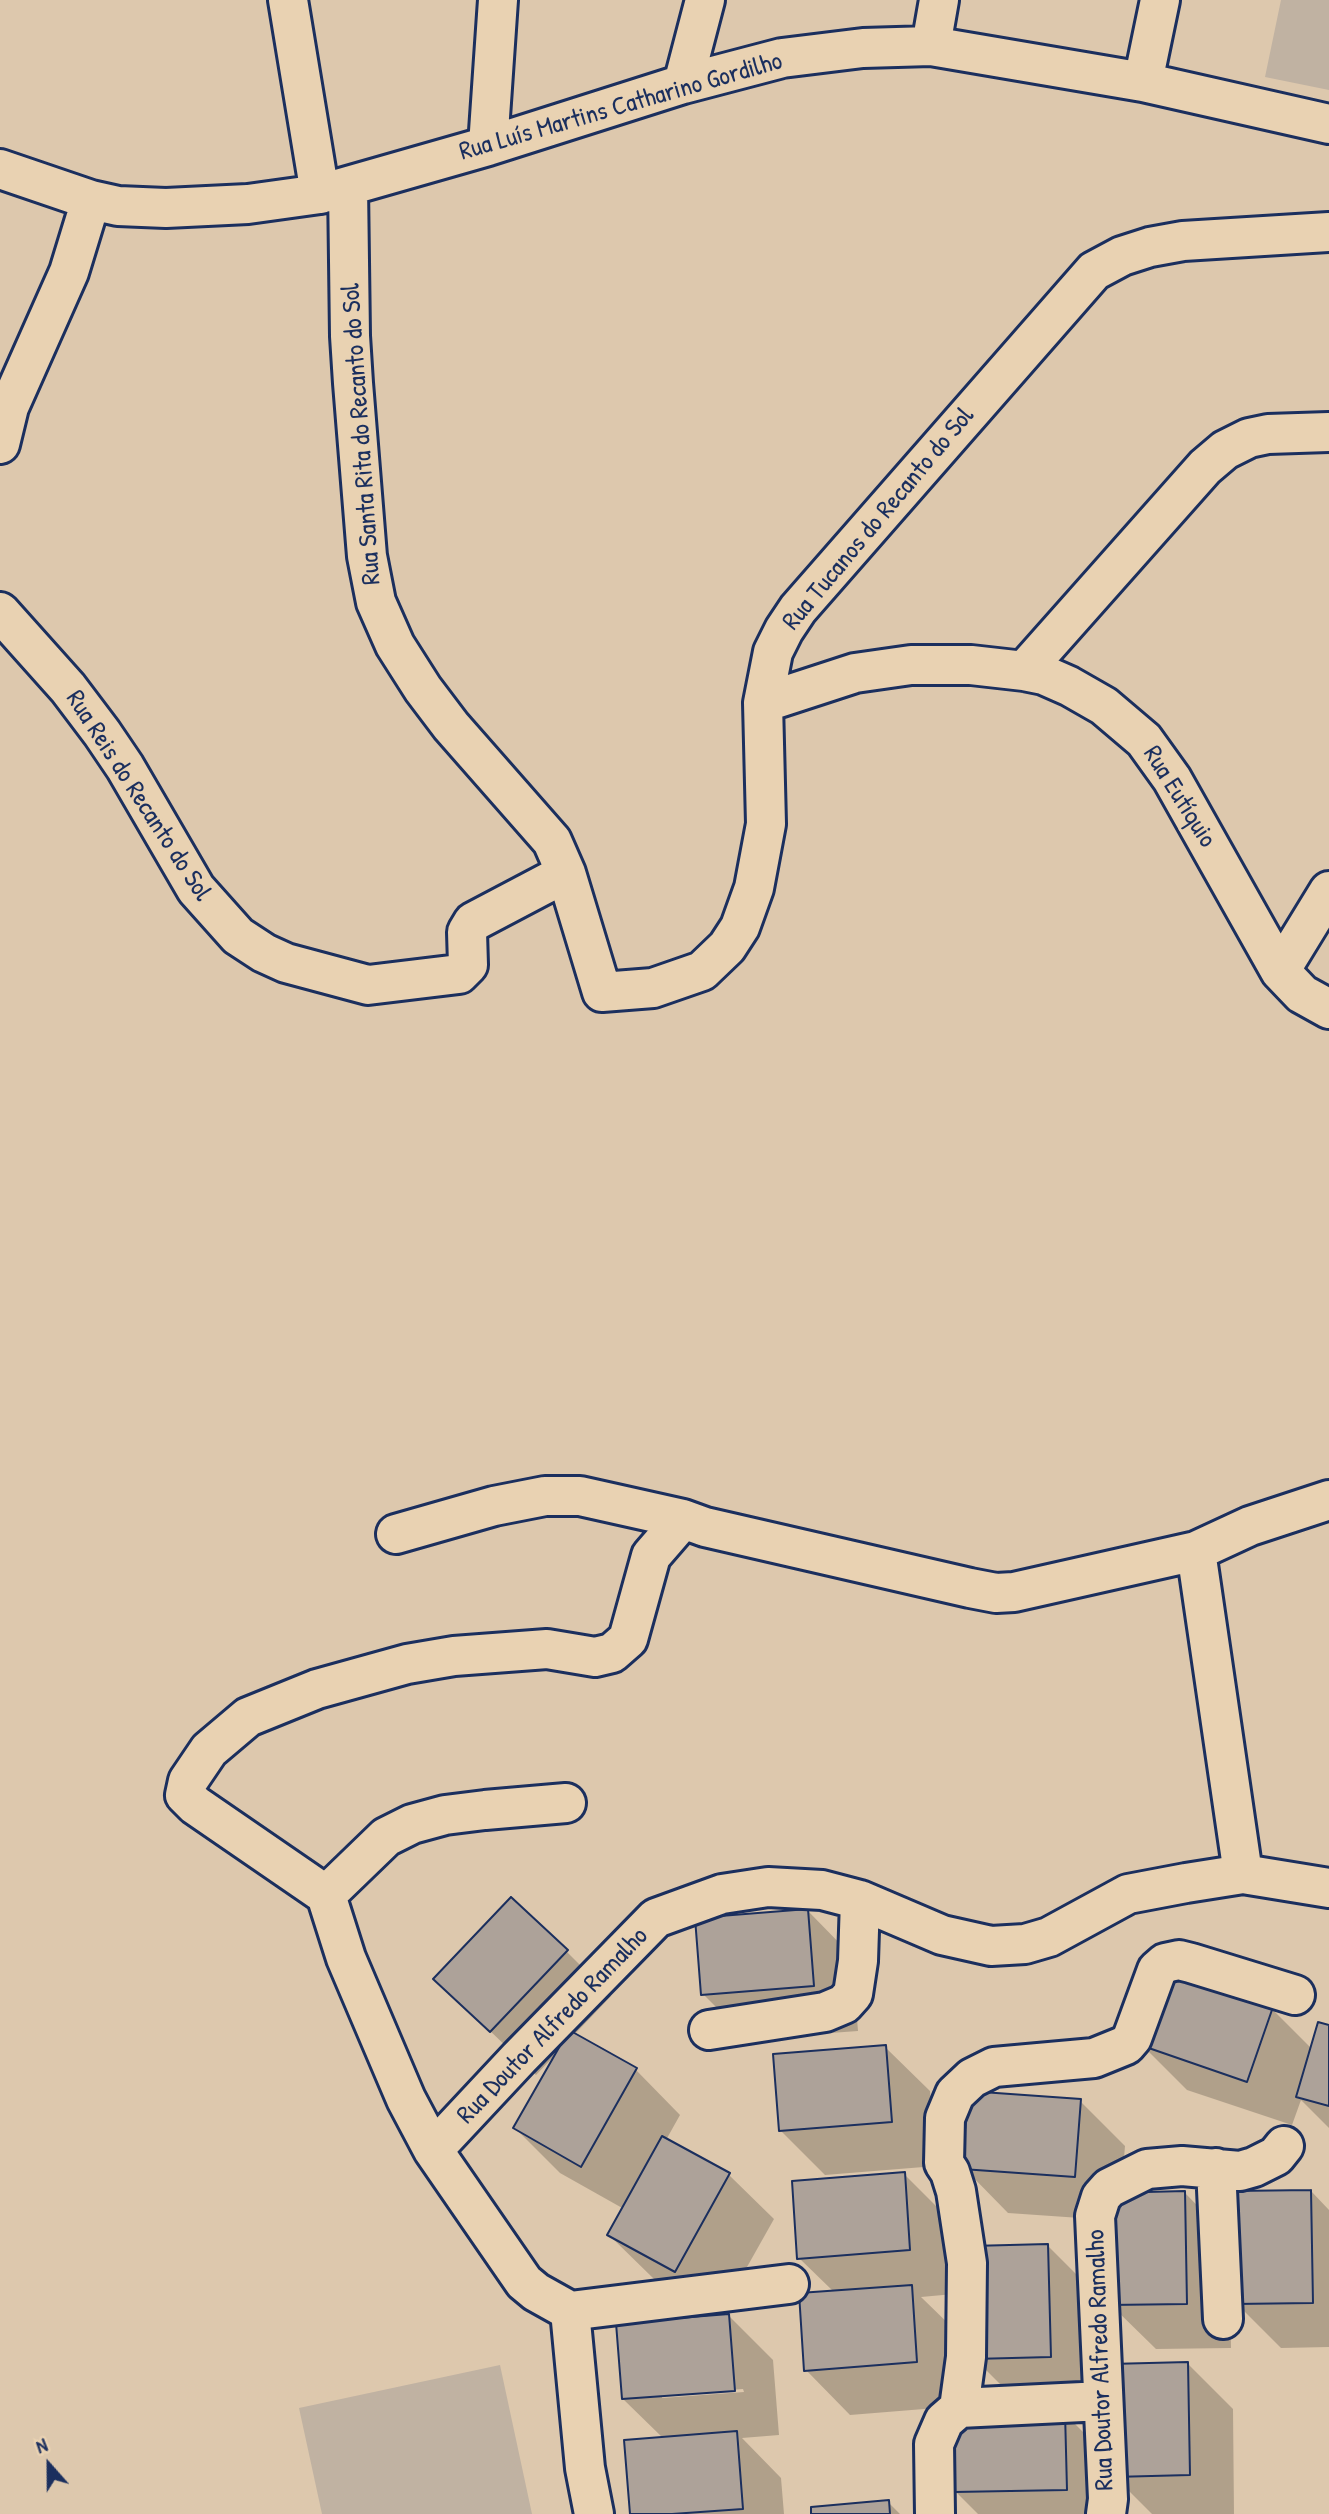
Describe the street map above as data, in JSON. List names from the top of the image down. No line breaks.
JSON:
{"streets":{"street":["Rua Luís Martins Catharino Gordilho","Rua Santa Rita do Recanto do Sol","Rua Tucanos do Recanto do Sol","Rua Reis do Recanto do Sol","Rua Eutíquio","Rua Doutor Alfredo Ramalho"]},"crossings":[["Rua Luís Martins Catharino Gordilho","Rua Santa Rita do Recanto do Sol"],["Rua Santa Rita do Recanto do Sol","Rua Tucanos do Recanto do Sol"],["Rua Santa Rita do Recanto do Sol","Rua Reis do Recanto do Sol"],["Rua Tucanos do Recanto do Sol","Rua Eutíquio"]],"north":"top"}
